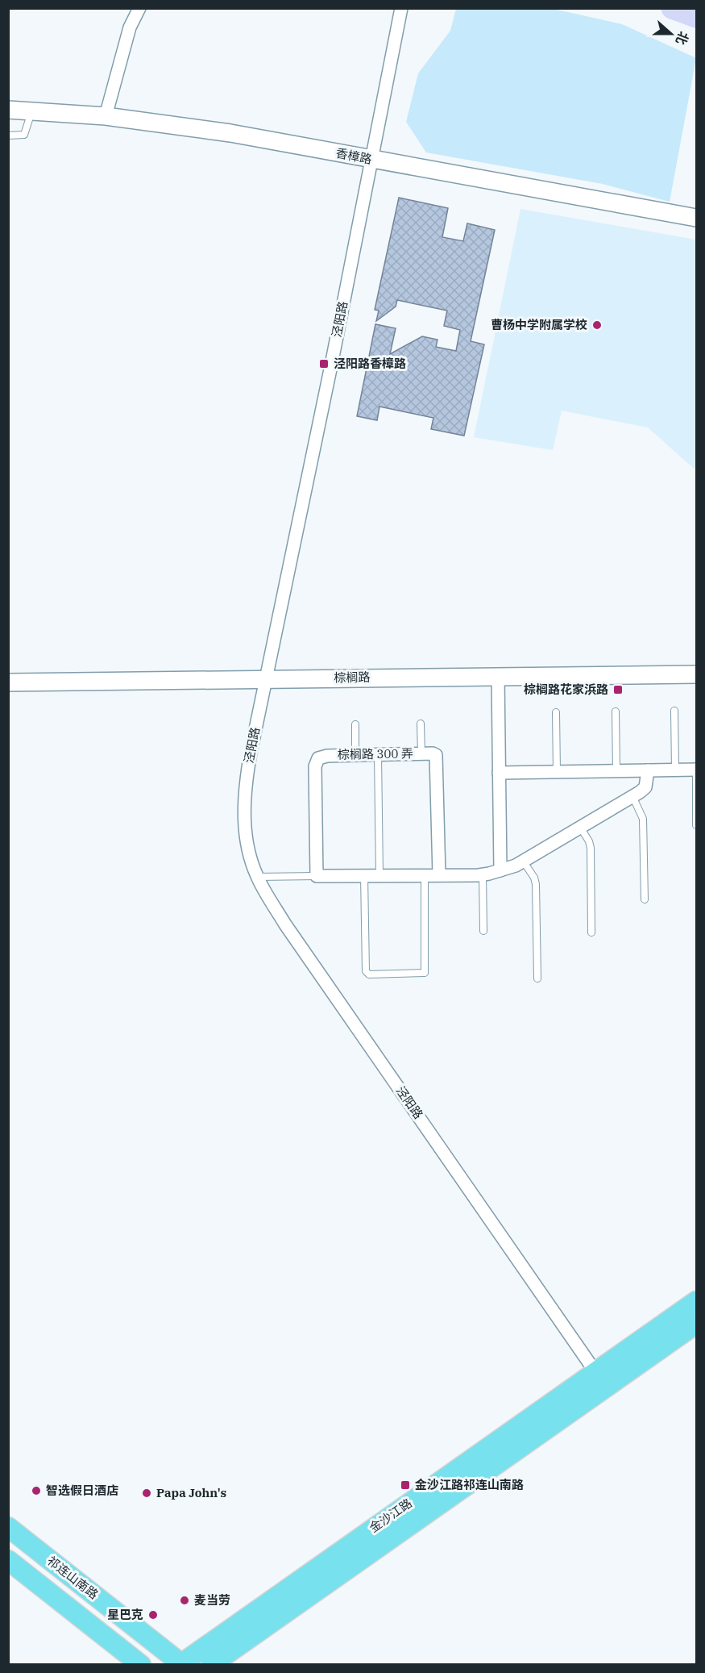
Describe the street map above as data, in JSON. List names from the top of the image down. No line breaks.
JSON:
{"streets":{"main road":["金沙江路","祁连山南路"],"street":["香樟路","泾阳路","棕榈路","棕榈路 300 弄"]},"crossings":[["香樟路","泾阳路"],["泾阳路","棕榈路"],["泾阳路","金沙江路"],["金沙江路","祁连山南路"]],"places":{"other":["曹杨中学附属学校","智选假日酒店","Papa John's","麦当劳","星巴克"],"transit":["泾阳路香樟路","棕榈路花家浜路","金沙江路祁连山南路"]},"north":"right"}
